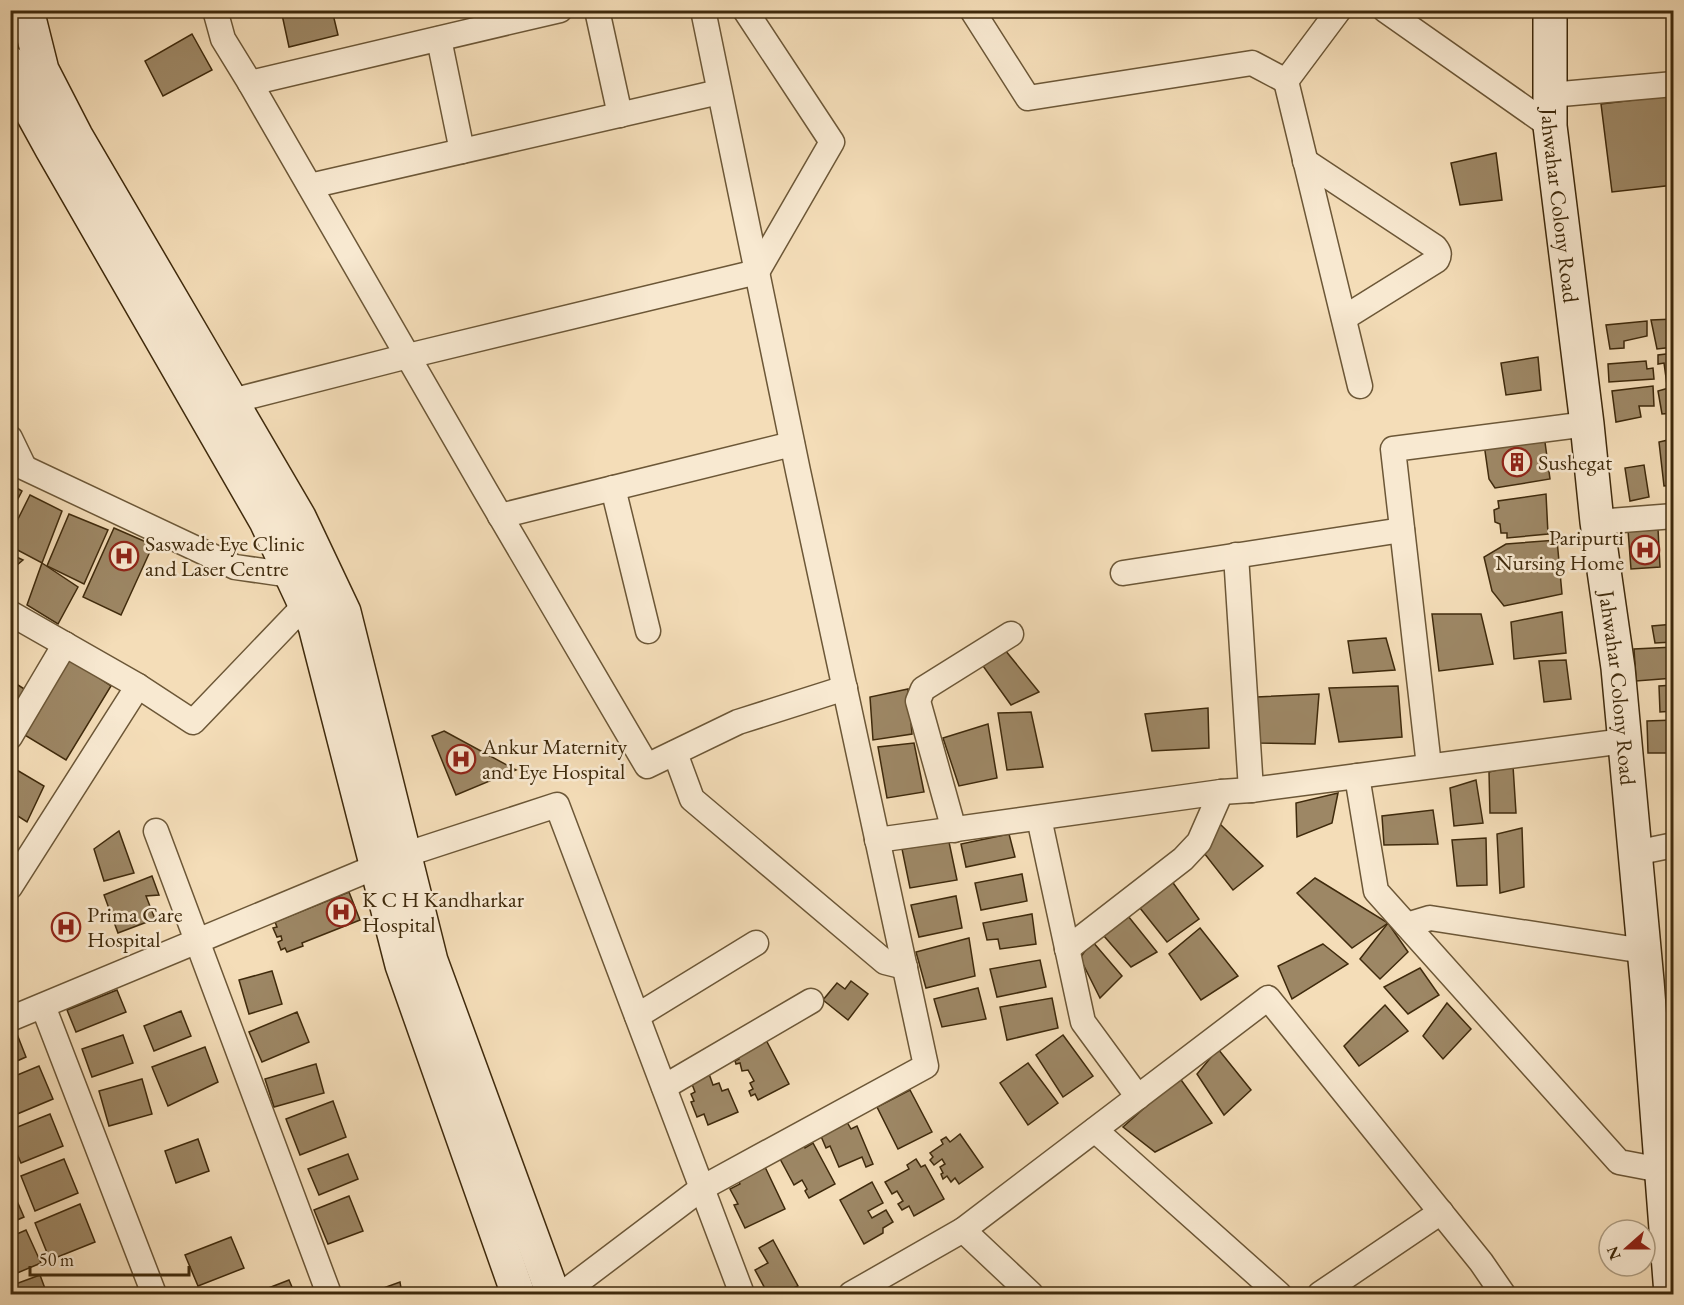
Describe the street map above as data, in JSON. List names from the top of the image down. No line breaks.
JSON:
{"streets":{"street":["Jahwahar Colony Road"]},"places":{"building":["Sushegat"],"hospital":["Paripurti Nursing Home","Saswade Eye Clinic and Laser Centre","Ankur Maternity and Eye Hospital","K C H Kandharkar Hospital","Prima Care Hospital"]},"scale_bar":"50 m","north":"left"}
